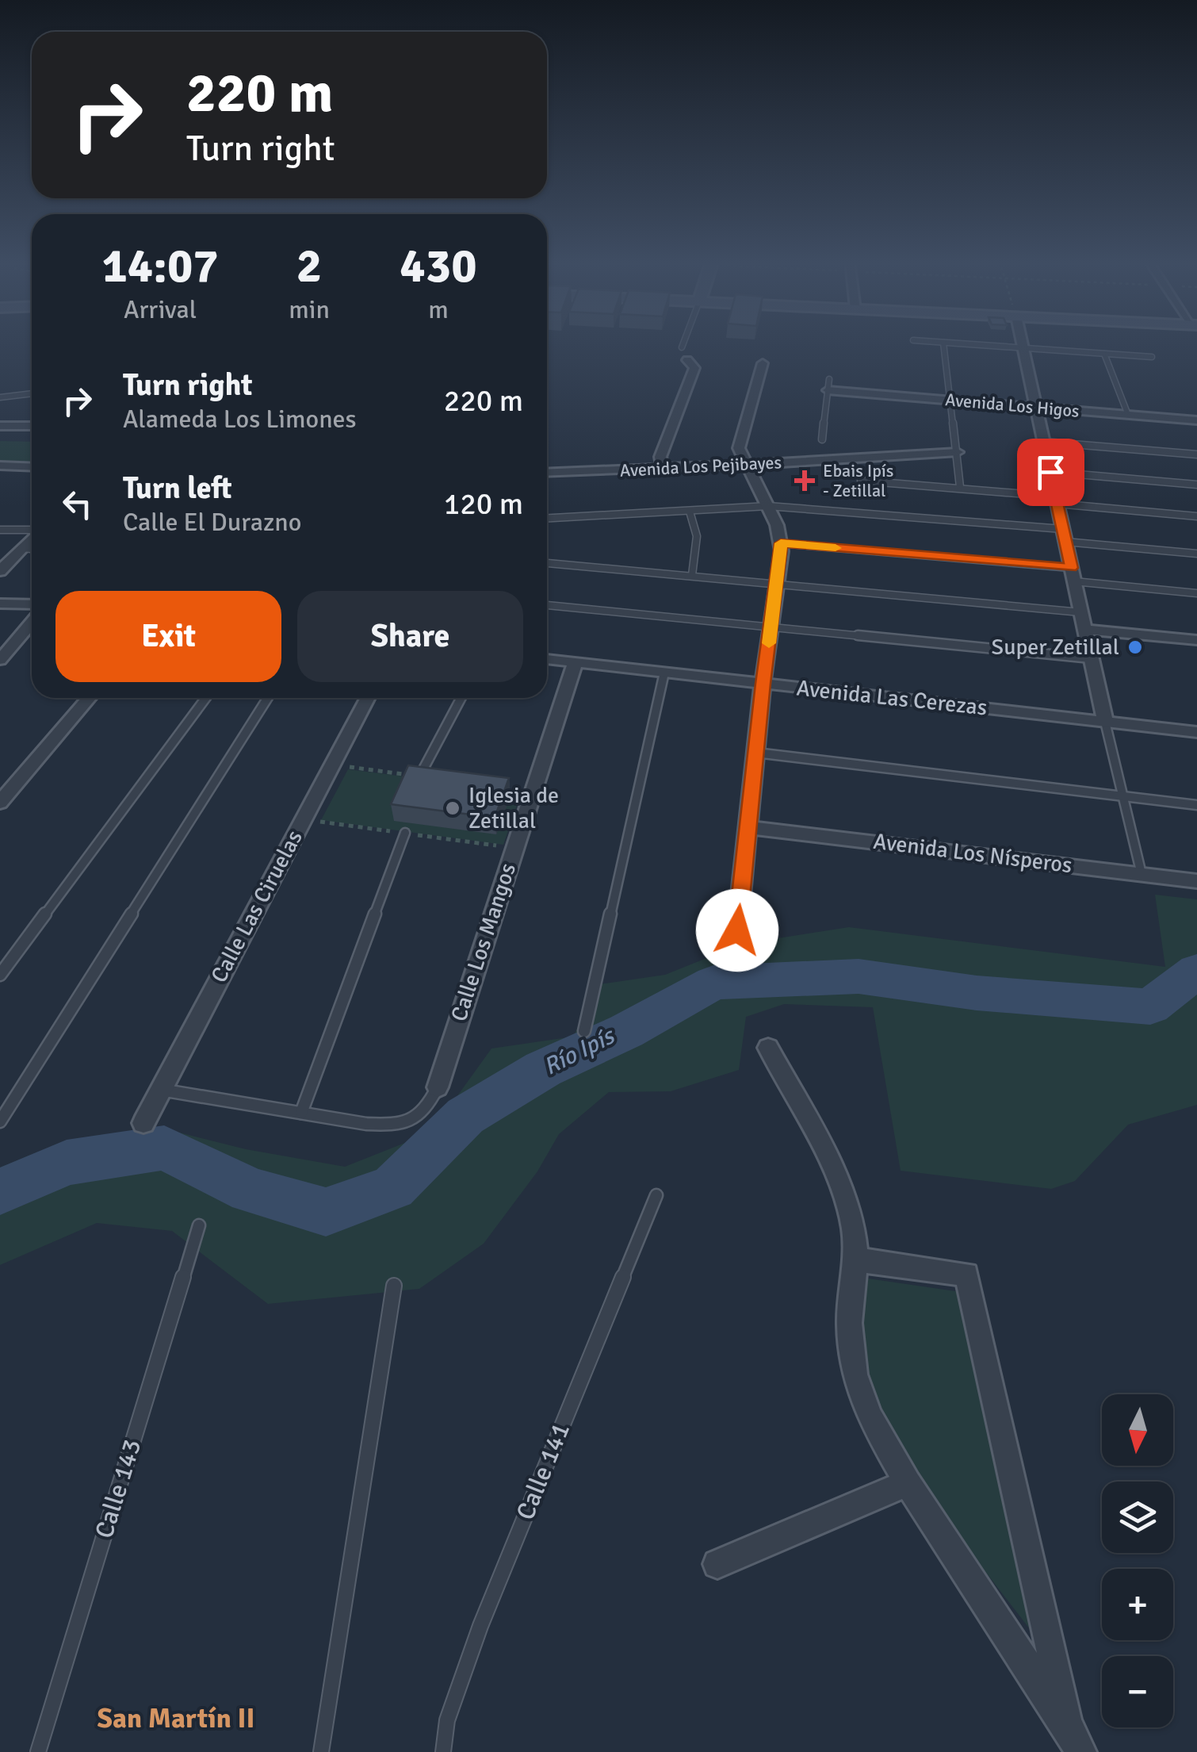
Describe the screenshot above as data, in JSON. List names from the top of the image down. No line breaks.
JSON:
{"streets":{"street":["Avenida Los Higos","Avenida Los Pejibayes","Avenida Las Cerezas","Avenida Los Nísperos","Calle Las Ciruelas","Calle Los Mangos"],"lane":["Calle 141","Calle 143"]},"crossings":[["Avenida Las Cerezas","Calle Los Mangos"]],"districts":["San Martín II"],"water":["Río Ipís"],"places":{"health":["Ebais Ipís - Zetillal"],"other":["Super Zetillal","Iglesia de Zetillal"]},"north":"bottom","page":{"turn":["220 m","Turn right"],"eta":["14:07","Arrival","2","min","430","m"],"list":[{"name":"Turn right","note":"Alameda Los Limones","value":"220 m"},{"name":"Turn left","note":"Calle El Durazno","value":"120 m"}],"buttons":["Exit","Share"],"map_buttons":["+","−"]}}
